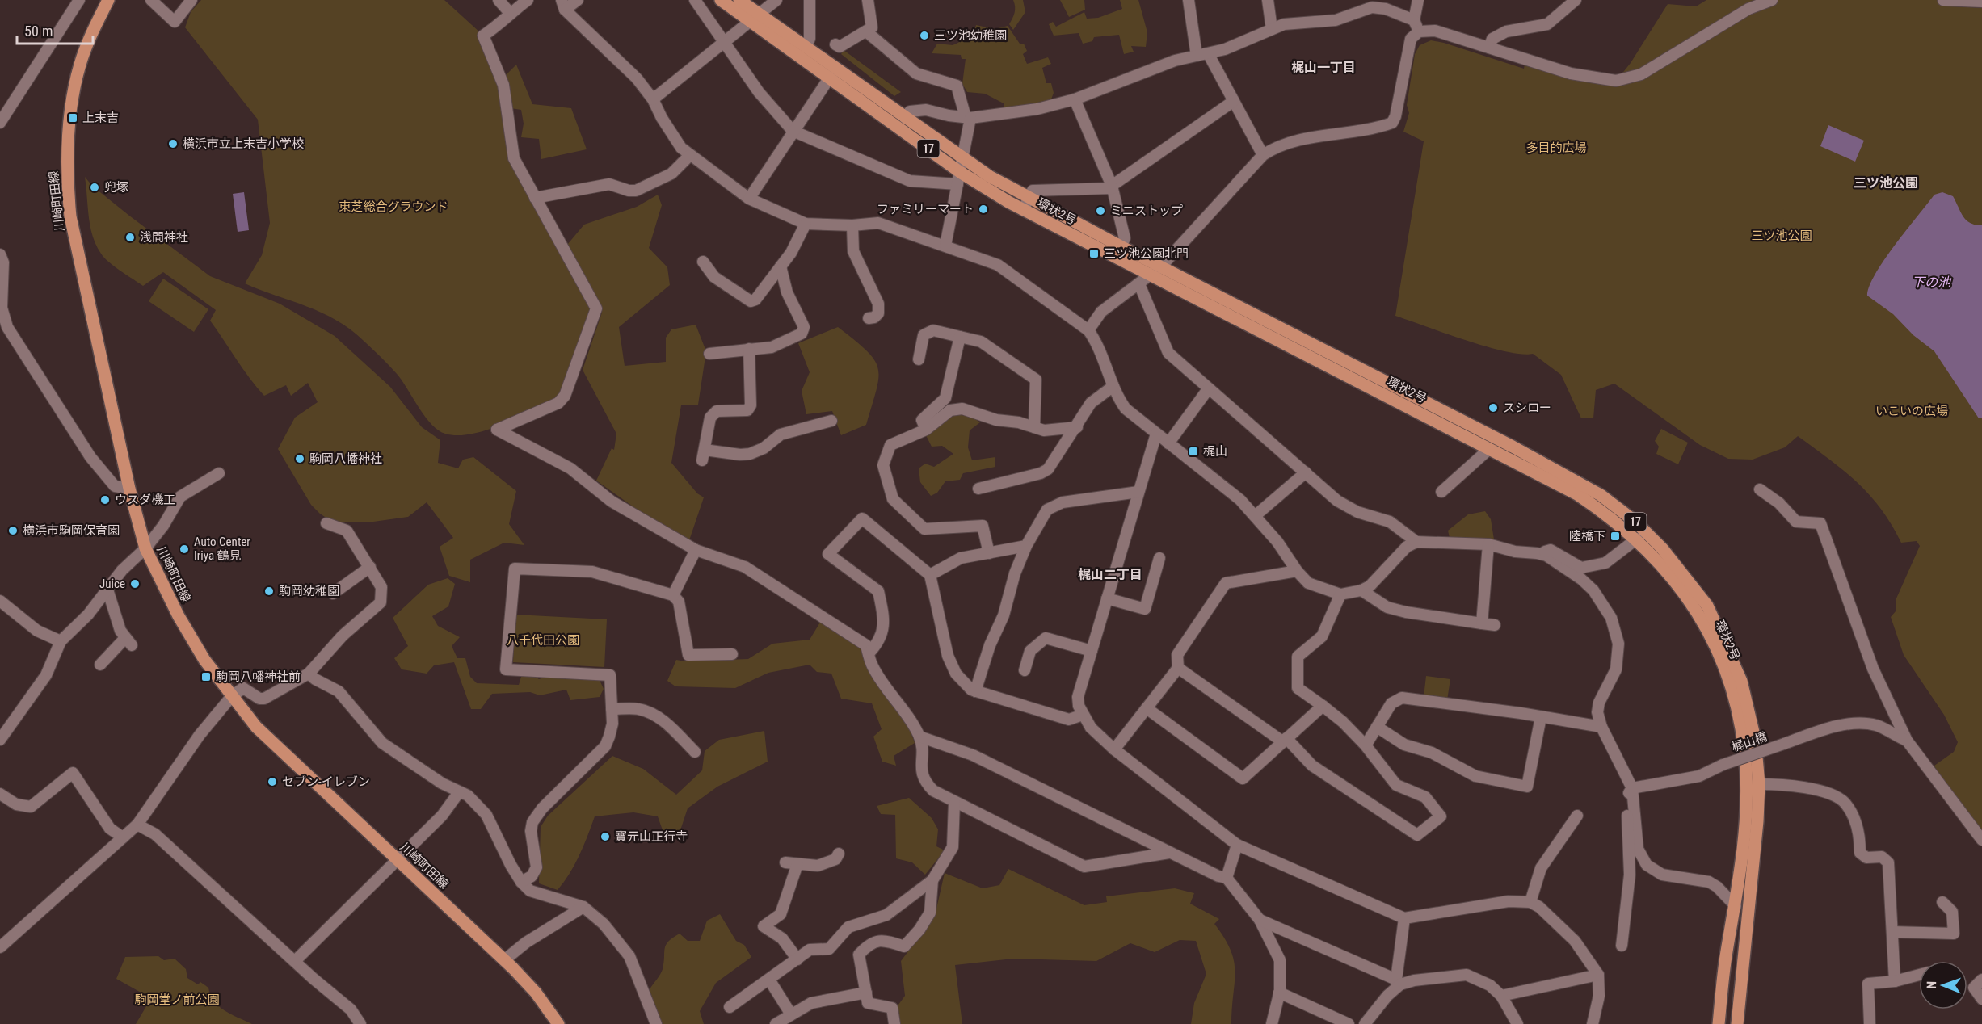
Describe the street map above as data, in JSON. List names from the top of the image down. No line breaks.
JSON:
{"streets":{"main road":["17","川崎町田線","環状2号"],"street":["梶山橋"]},"districts":["梶山一丁目","三ツ池公園","梶山二丁目"],"water":["下の池"],"parks":["多目的広場","東芝総合グラウンド","三ツ池公園","いこいの広場","八千代田公園","駒岡堂ノ前公園"],"places":{"other":["三ツ池幼稚園","横浜市立上末吉小学校","兜塚","ファミリーマート","ミニストップ","浅間神社","スシロー","駒岡八幡神社","ウスダ機工","横浜市駒岡保育園","Auto Center Iriya 鶴見","Juice","駒岡幼稚園","セブン-イレブン","寶元山正行寺"],"transit":["上末吉","三ツ池公園北門","梶山","陸橋下","駒岡八幡神社前"]},"scale_bar":"50 m","north":"left"}
